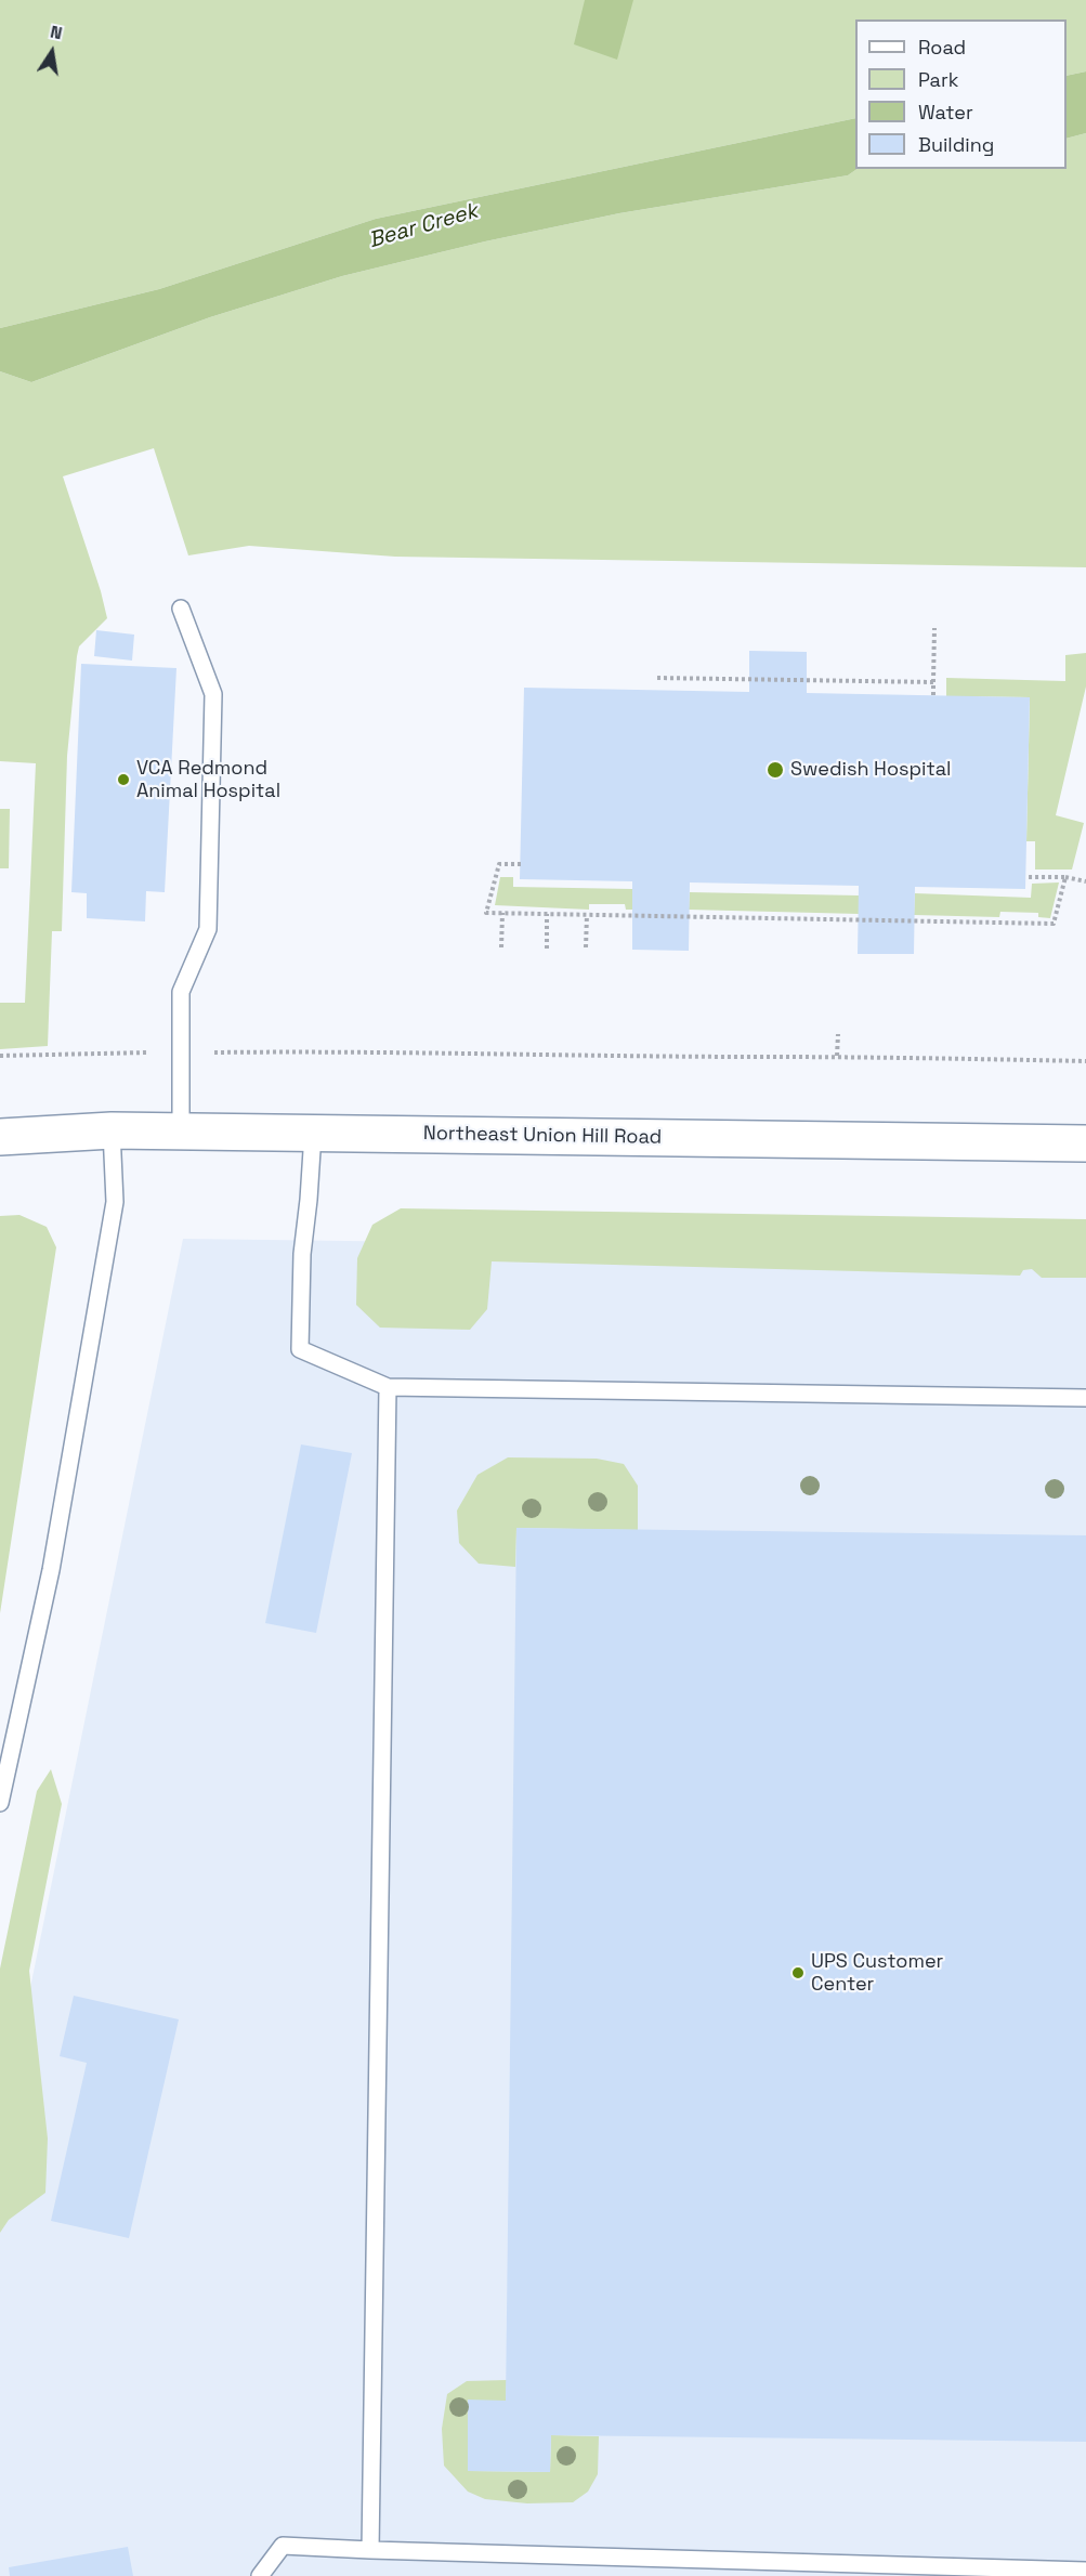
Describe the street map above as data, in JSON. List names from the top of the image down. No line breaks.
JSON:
{"streets":{"main road":["Northeast Union Hill Road"]},"water":["Bear Creek"],"places":["Swedish Hospital","VCA Redmond Animal Hospital","UPS Customer Center"],"legend":["Road","Park","Water","Building"],"north":"top"}
